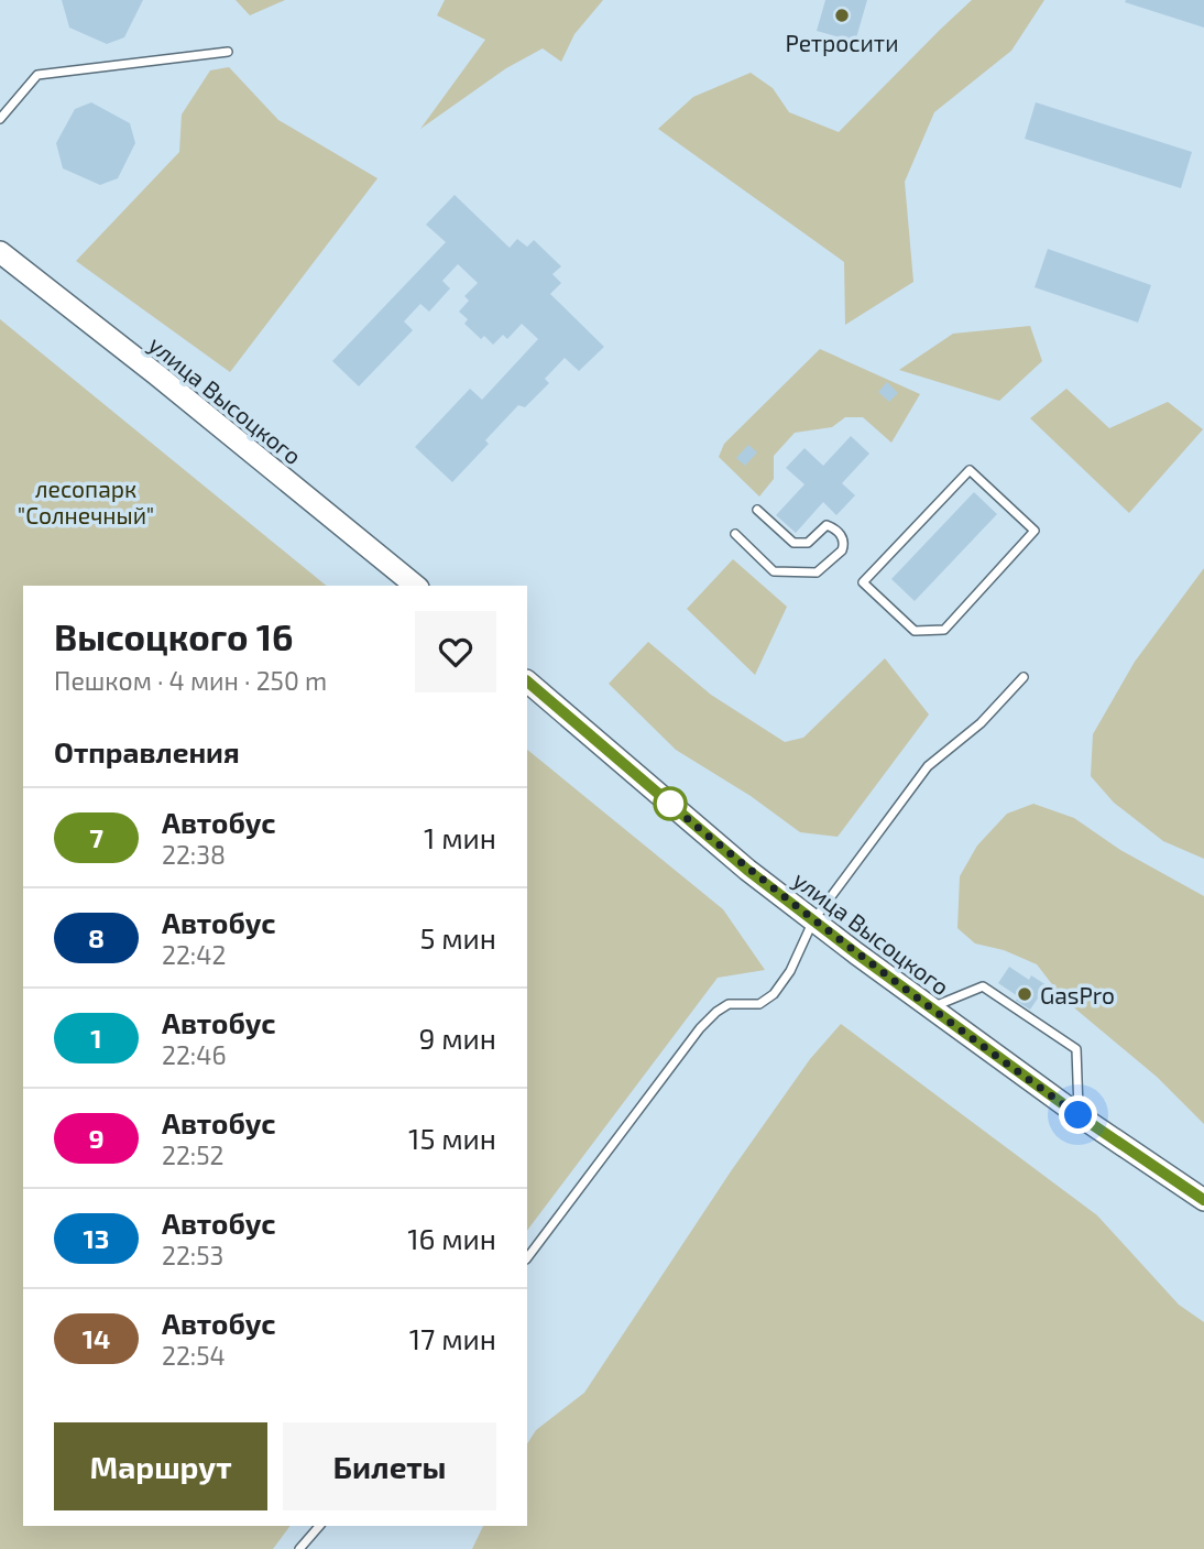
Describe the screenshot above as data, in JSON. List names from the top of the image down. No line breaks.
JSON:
{"streets":{"main road":["улица Высоцкого"]},"parks":["лесопарк \"Солнечный\""],"places":["Ретросити","GasPro"],"lines":["bus line 7"],"page":{"heading":[["Высоцкого 16","Пешком · 4 мин · 250 m"],"Отправления"],"list":[{"mark":"7","name":"Автобус","note":"22:38","value":"1 мин"},{"mark":"8","name":"Автобус","note":"22:42","value":"5 мин"},{"mark":"1","name":"Автобус","note":"22:46","value":"9 мин"},{"mark":"9","name":"Автобус","note":"22:52","value":"15 мин"},{"mark":"13","name":"Автобус","note":"22:53","value":"16 мин"},{"mark":"14","name":"Автобус","note":"22:54","value":"17 мин"}],"buttons":["Маршрут","Билеты"]}}
